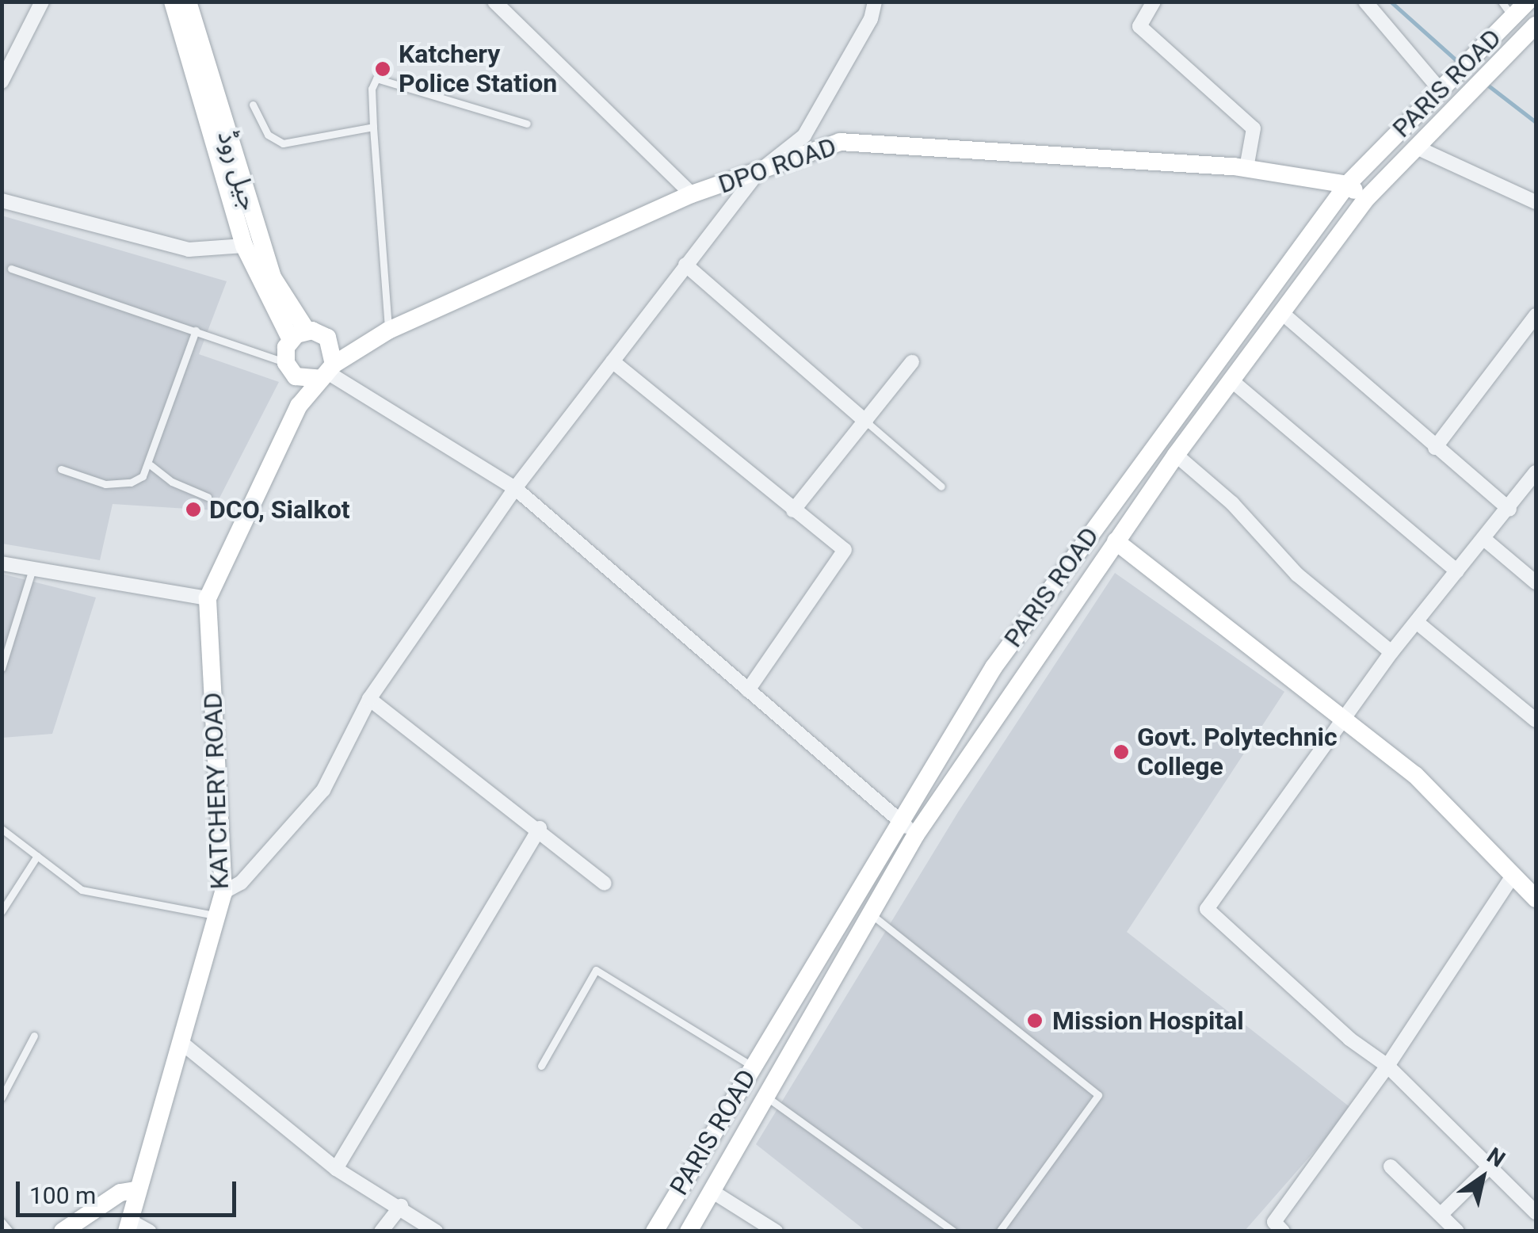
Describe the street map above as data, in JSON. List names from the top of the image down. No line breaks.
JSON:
{"streets":{"main road":["PARIS ROAD","DPO ROAD","جیل روڈ","KATCHERY ROAD"]},"crossings":[["PARIS ROAD","DPO ROAD"],["DPO ROAD","KATCHERY ROAD"]],"places":["Katchery Police Station","DCO, Sialkot","Govt. Polytechnic College","Mission Hospital"],"scale_bar":"100 m","north":"top right"}
